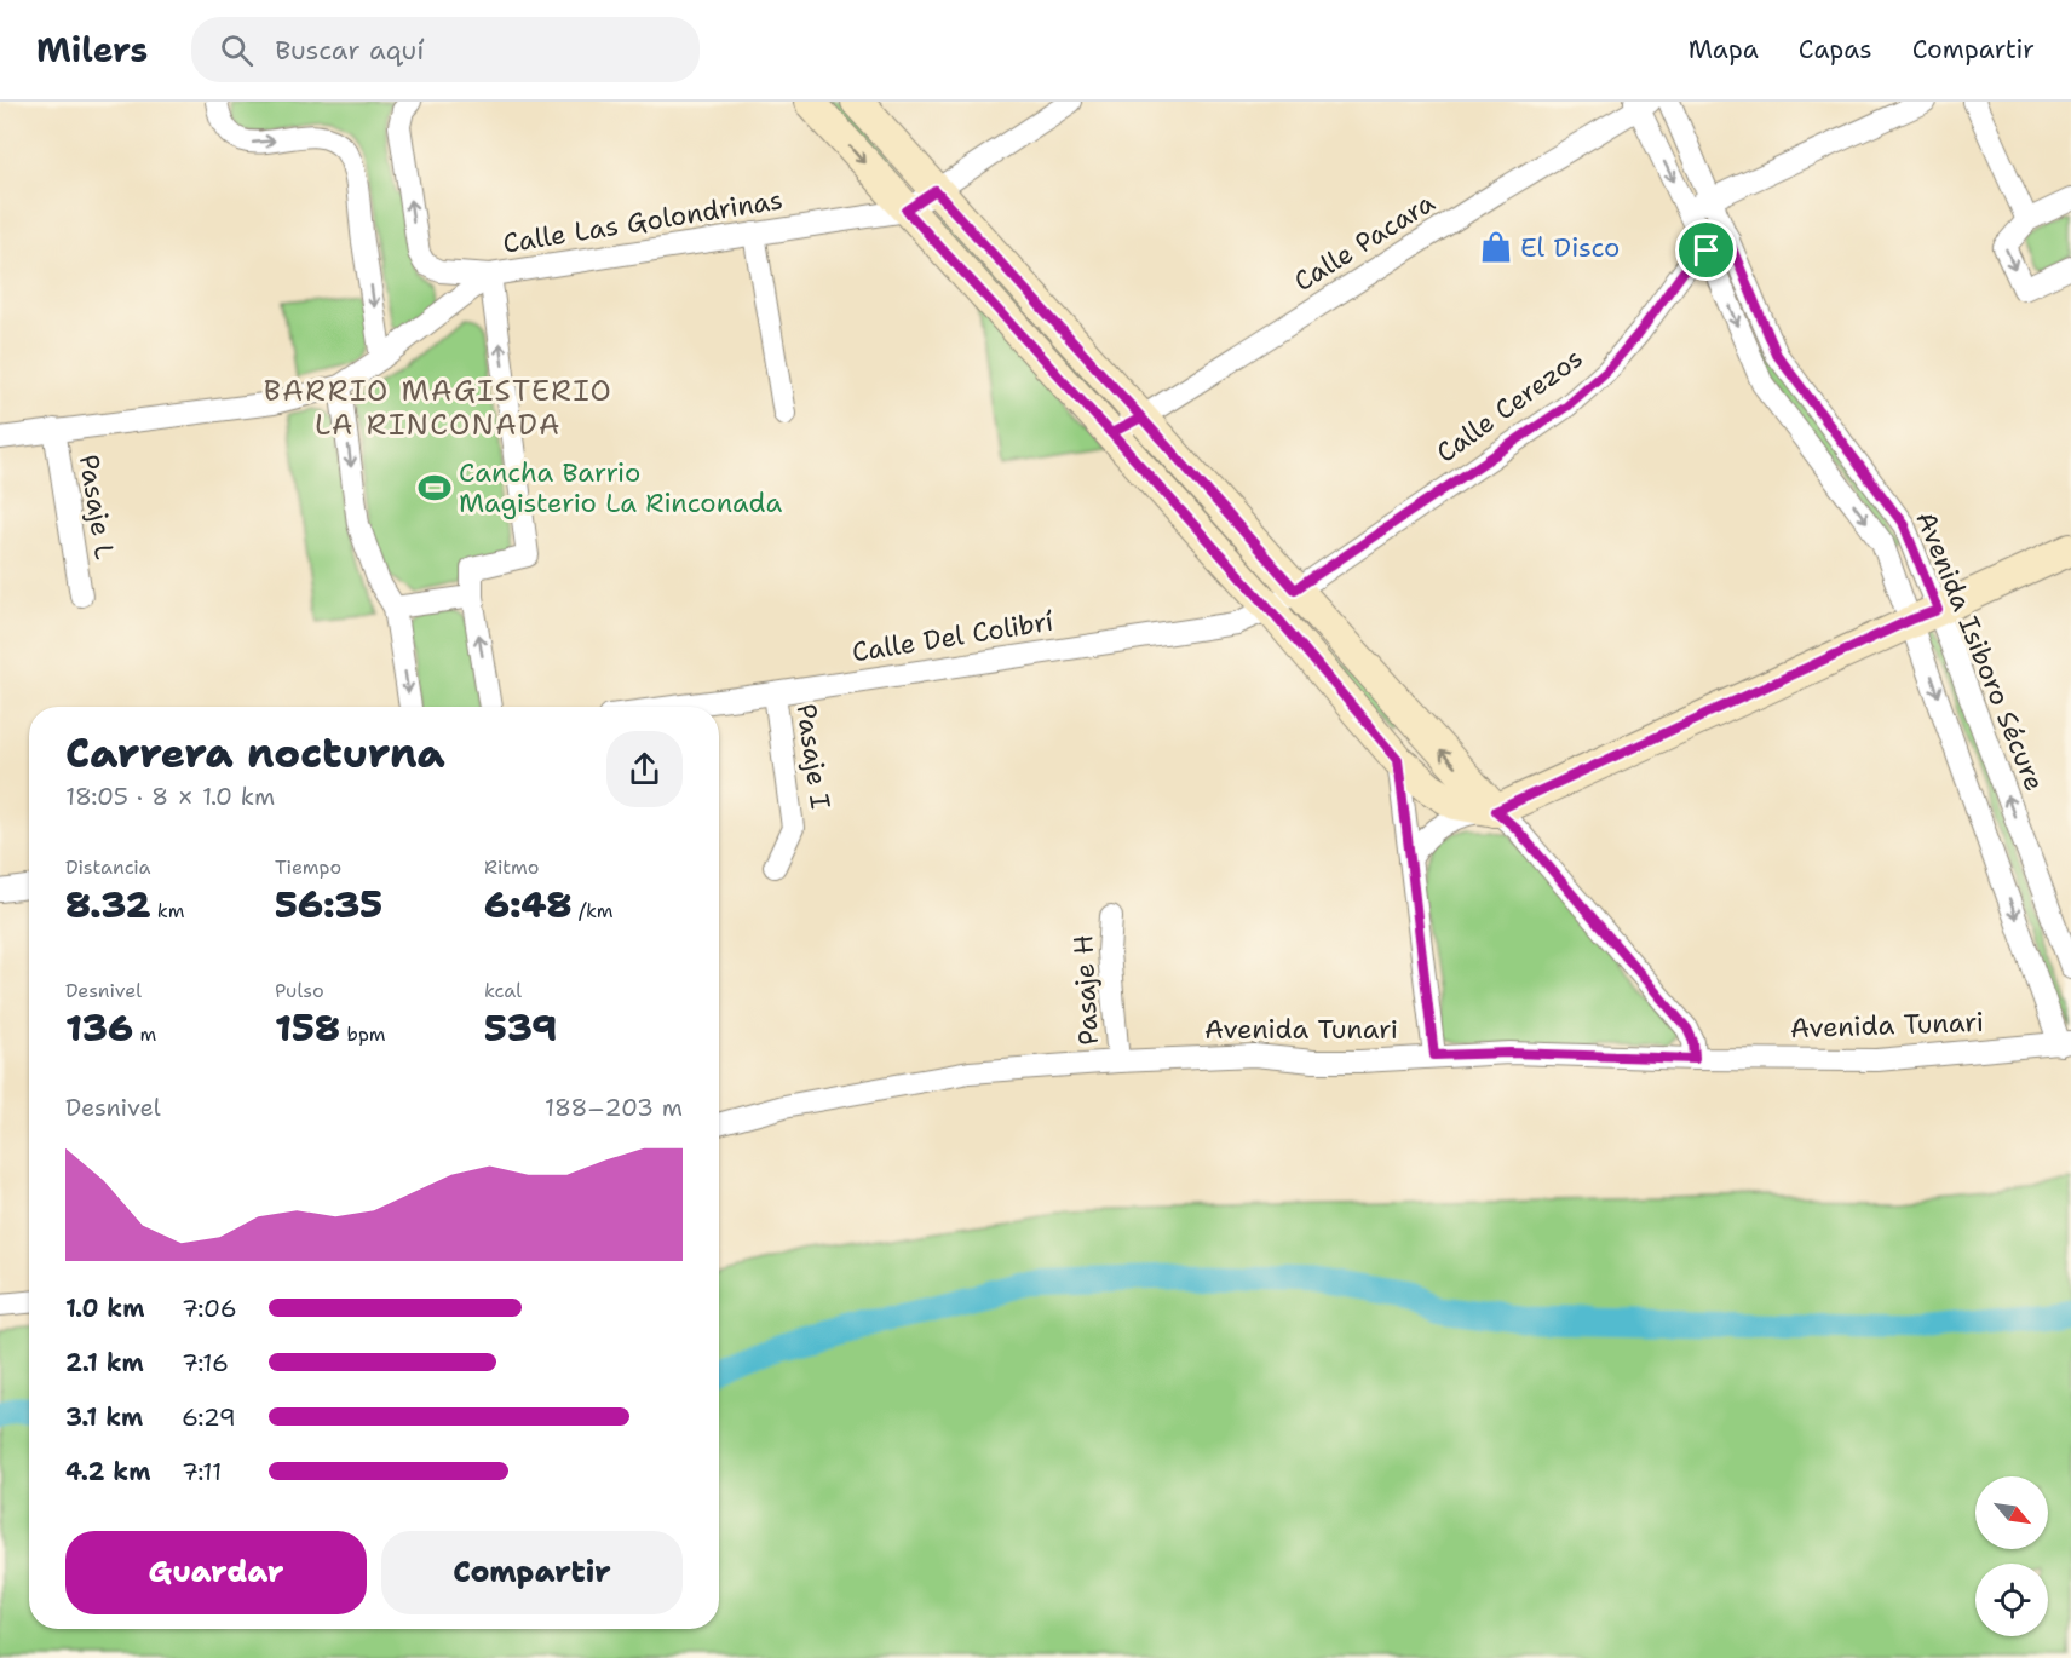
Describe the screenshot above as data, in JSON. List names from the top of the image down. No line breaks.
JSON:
{"streets":{"street":["Calle Las Golondrinas","Calle Pacara","Calle Cerezos","Pasaje L","Calle Del Colibrí","Avenida Isiboro Sécure","Pasaje I","Pasaje H","Avenida Tunari"]},"crossings":[["Calle Las Golondrinas","Pasaje L"],["Calle Pacara","Avenida Isiboro Sécure"],["Calle Cerezos","Calle Del Colibrí"],["Calle Cerezos","Avenida Isiboro Sécure"],["Calle Del Colibrí","Pasaje I"],["Avenida Isiboro Sécure","Avenida Tunari"],["Pasaje H","Avenida Tunari"]],"districts":["BARRIO MAGISTERIO LA RINCONADA"],"places":{"shop":["El Disco"],"sports":["Cancha Barrio Magisterio La Rinconada"]},"north":"bottom right","page":{"header":"Milers","search":"Buscar aquí","nav":["Mapa","Capas","Compartir"],"heading":["Carrera nocturna","18:05 · 8 × 1.0 km"],"stats":[["Distancia","8.32 km"],["Tiempo","56:35"],["Ritmo","6:48 /km"],["Desnivel","136 m"],["Pulso","158 bpm"],["kcal","539"]],"chart":["Desnivel","188–203 m"],"list":[{"name":"1.0 km","note":"7:06"},{"name":"2.1 km","note":"7:16"},{"name":"3.1 km","note":"6:29"},{"name":"4.2 km","note":"7:11"}],"buttons":["Guardar","Compartir"]}}
